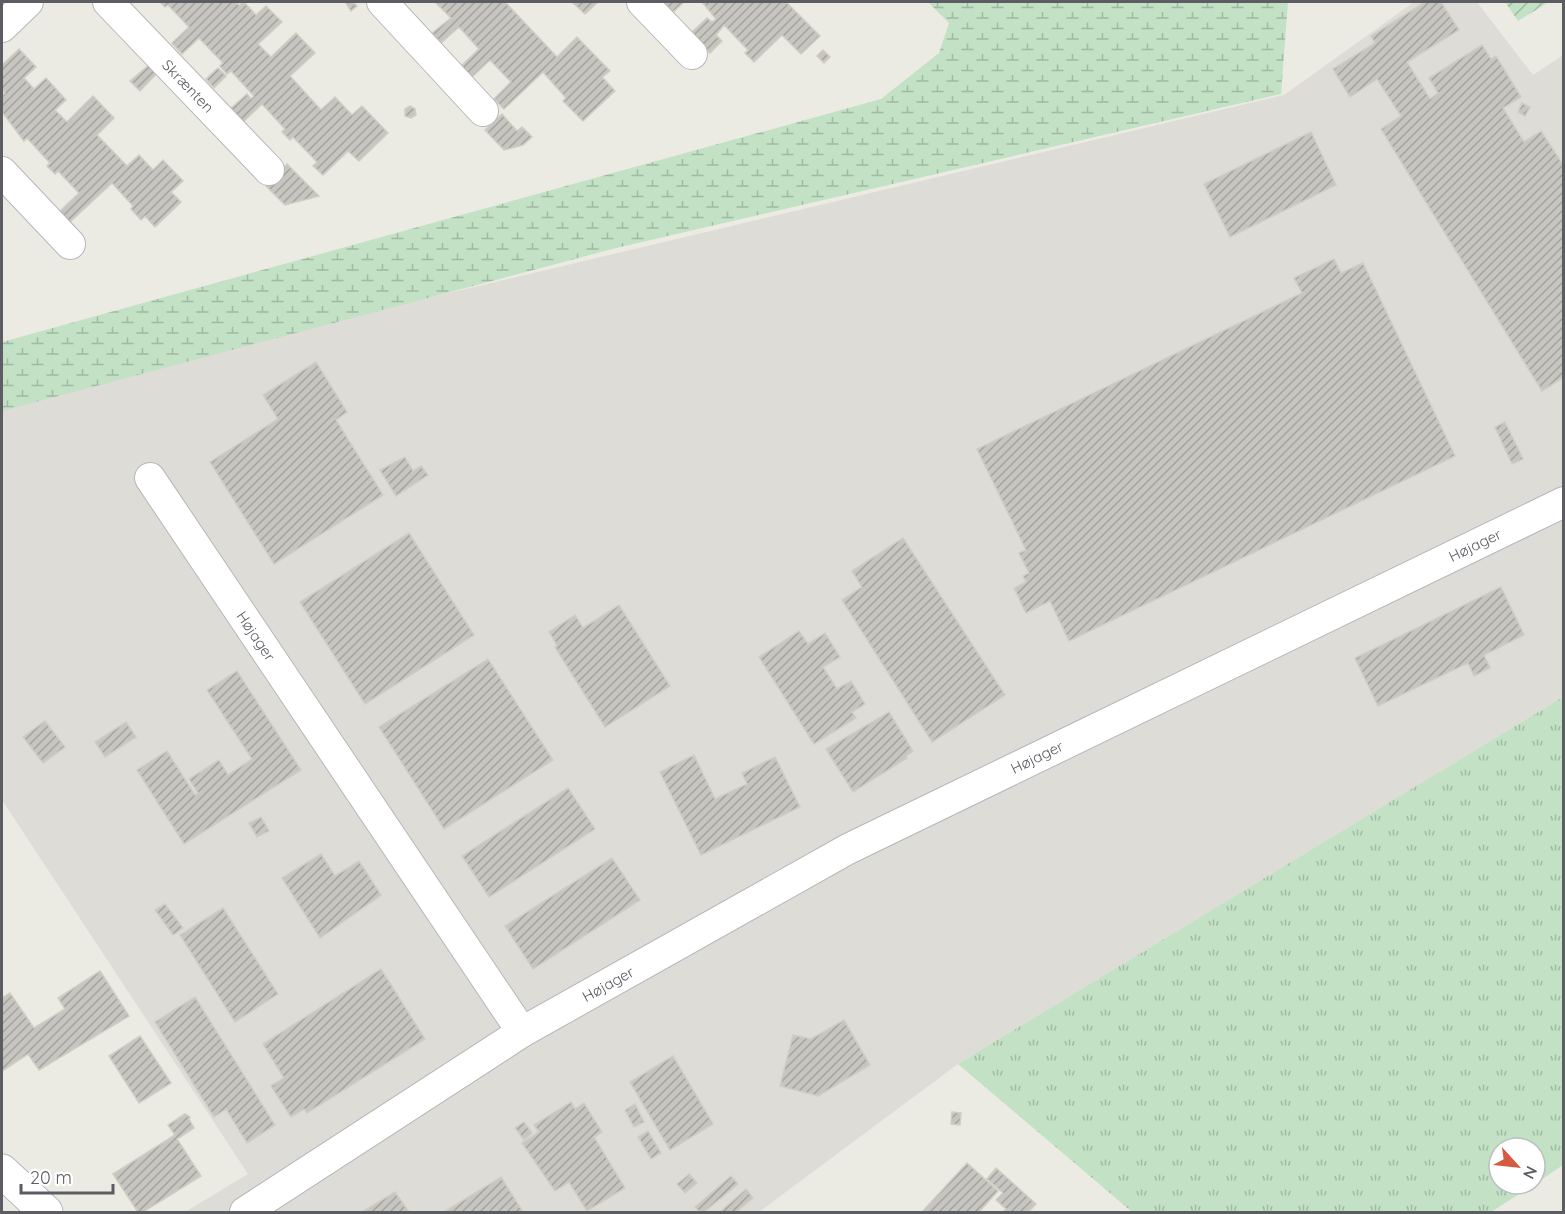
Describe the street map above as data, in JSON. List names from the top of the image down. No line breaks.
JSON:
{"streets":{"street":["Skrænten","Højager"]},"scale_bar":"20 m","north":"bottom right"}
